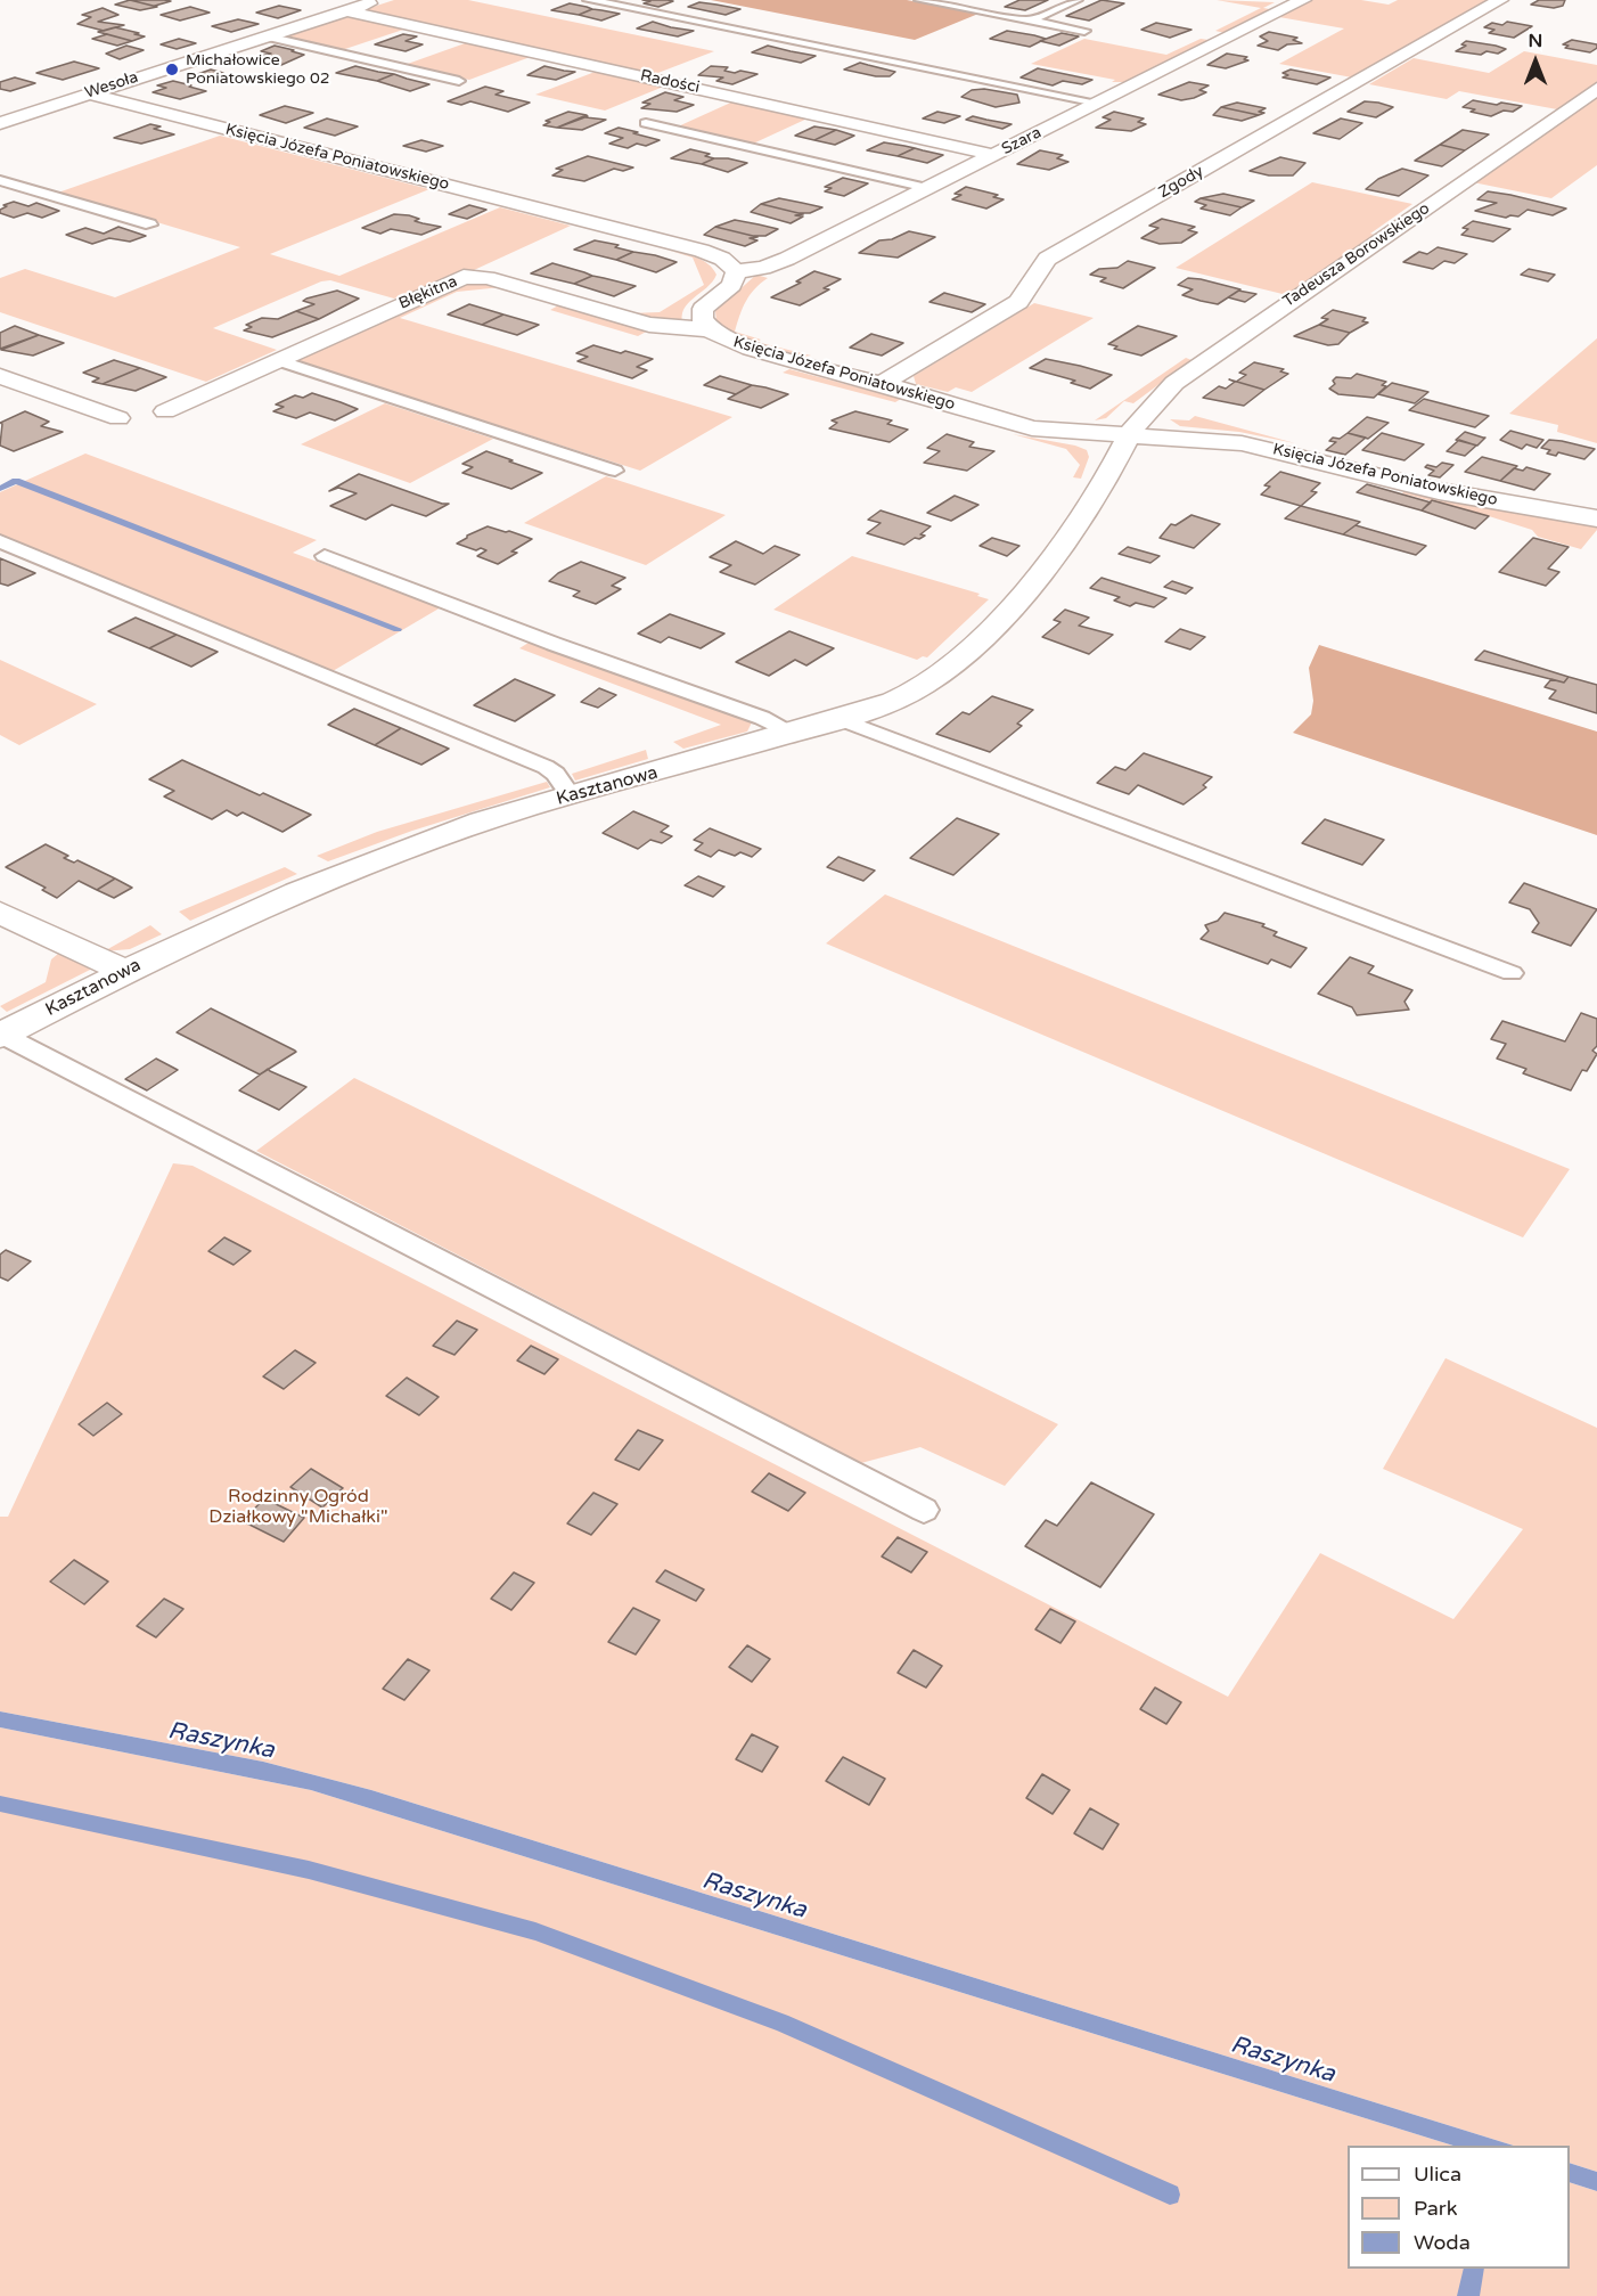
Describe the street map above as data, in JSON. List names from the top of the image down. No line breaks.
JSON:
{"streets":{"street":["Radości","Wesoła","Szara","Księcia Józefa Poniatowskiego","Zgody","Tadeusza Borowskiego","Błękitna","Kasztanowa"]},"crossings":[["Radości","Wesoła"],["Radości","Szara"],["Wesoła","Księcia Józefa Poniatowskiego"],["Szara","Księcia Józefa Poniatowskiego"],["Księcia Józefa Poniatowskiego","Zgody"],["Księcia Józefa Poniatowskiego","Tadeusza Borowskiego"],["Księcia Józefa Poniatowskiego","Błękitna"],["Księcia Józefa Poniatowskiego","Kasztanowa"],["Tadeusza Borowskiego","Kasztanowa"]],"water":["Raszynka"],"parks":["Rodzinny Ogród Działkowy \"Michałki\""],"places":["Michałowice Poniatowskiego 02"],"legend":["Ulica","Park","Woda"],"north":"top"}
